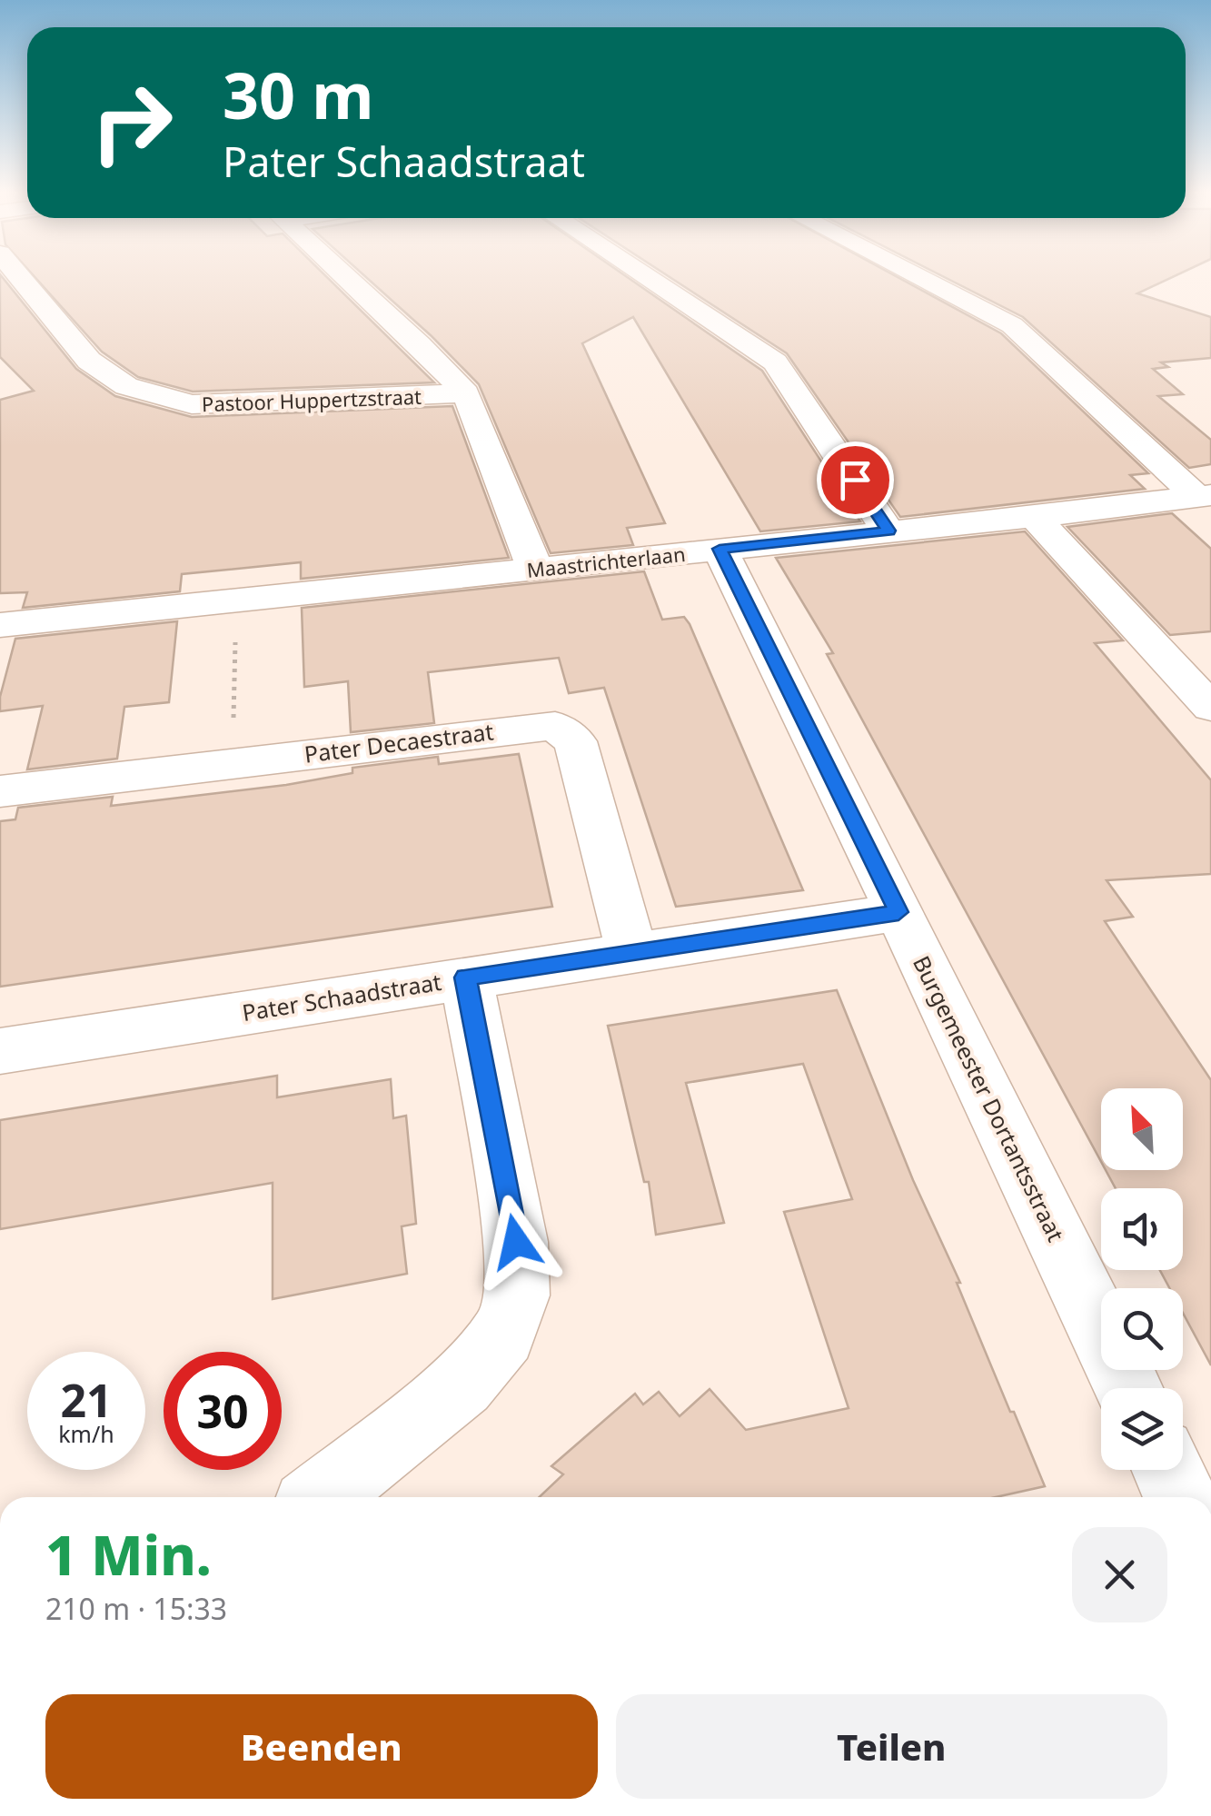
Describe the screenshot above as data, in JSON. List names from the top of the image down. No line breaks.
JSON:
{"streets":{"street":["Pastoor Huppertzstraat","Maastrichterlaan","Pater Decaestraat","Pater Schaadstraat","Burgemeester Dortantsstraat"]},"crossings":[["Maastrichterlaan","Burgemeester Dortantsstraat"],["Pater Decaestraat","Pater Schaadstraat"],["Pater Schaadstraat","Burgemeester Dortantsstraat"]],"north":"top left","page":{"turn":["30 m","Pater Schaadstraat"],"speed":"21 km/h","limit":"30","heading":["1 Min.","210 m · 15:33"],"buttons":["Beenden","Teilen"]}}
